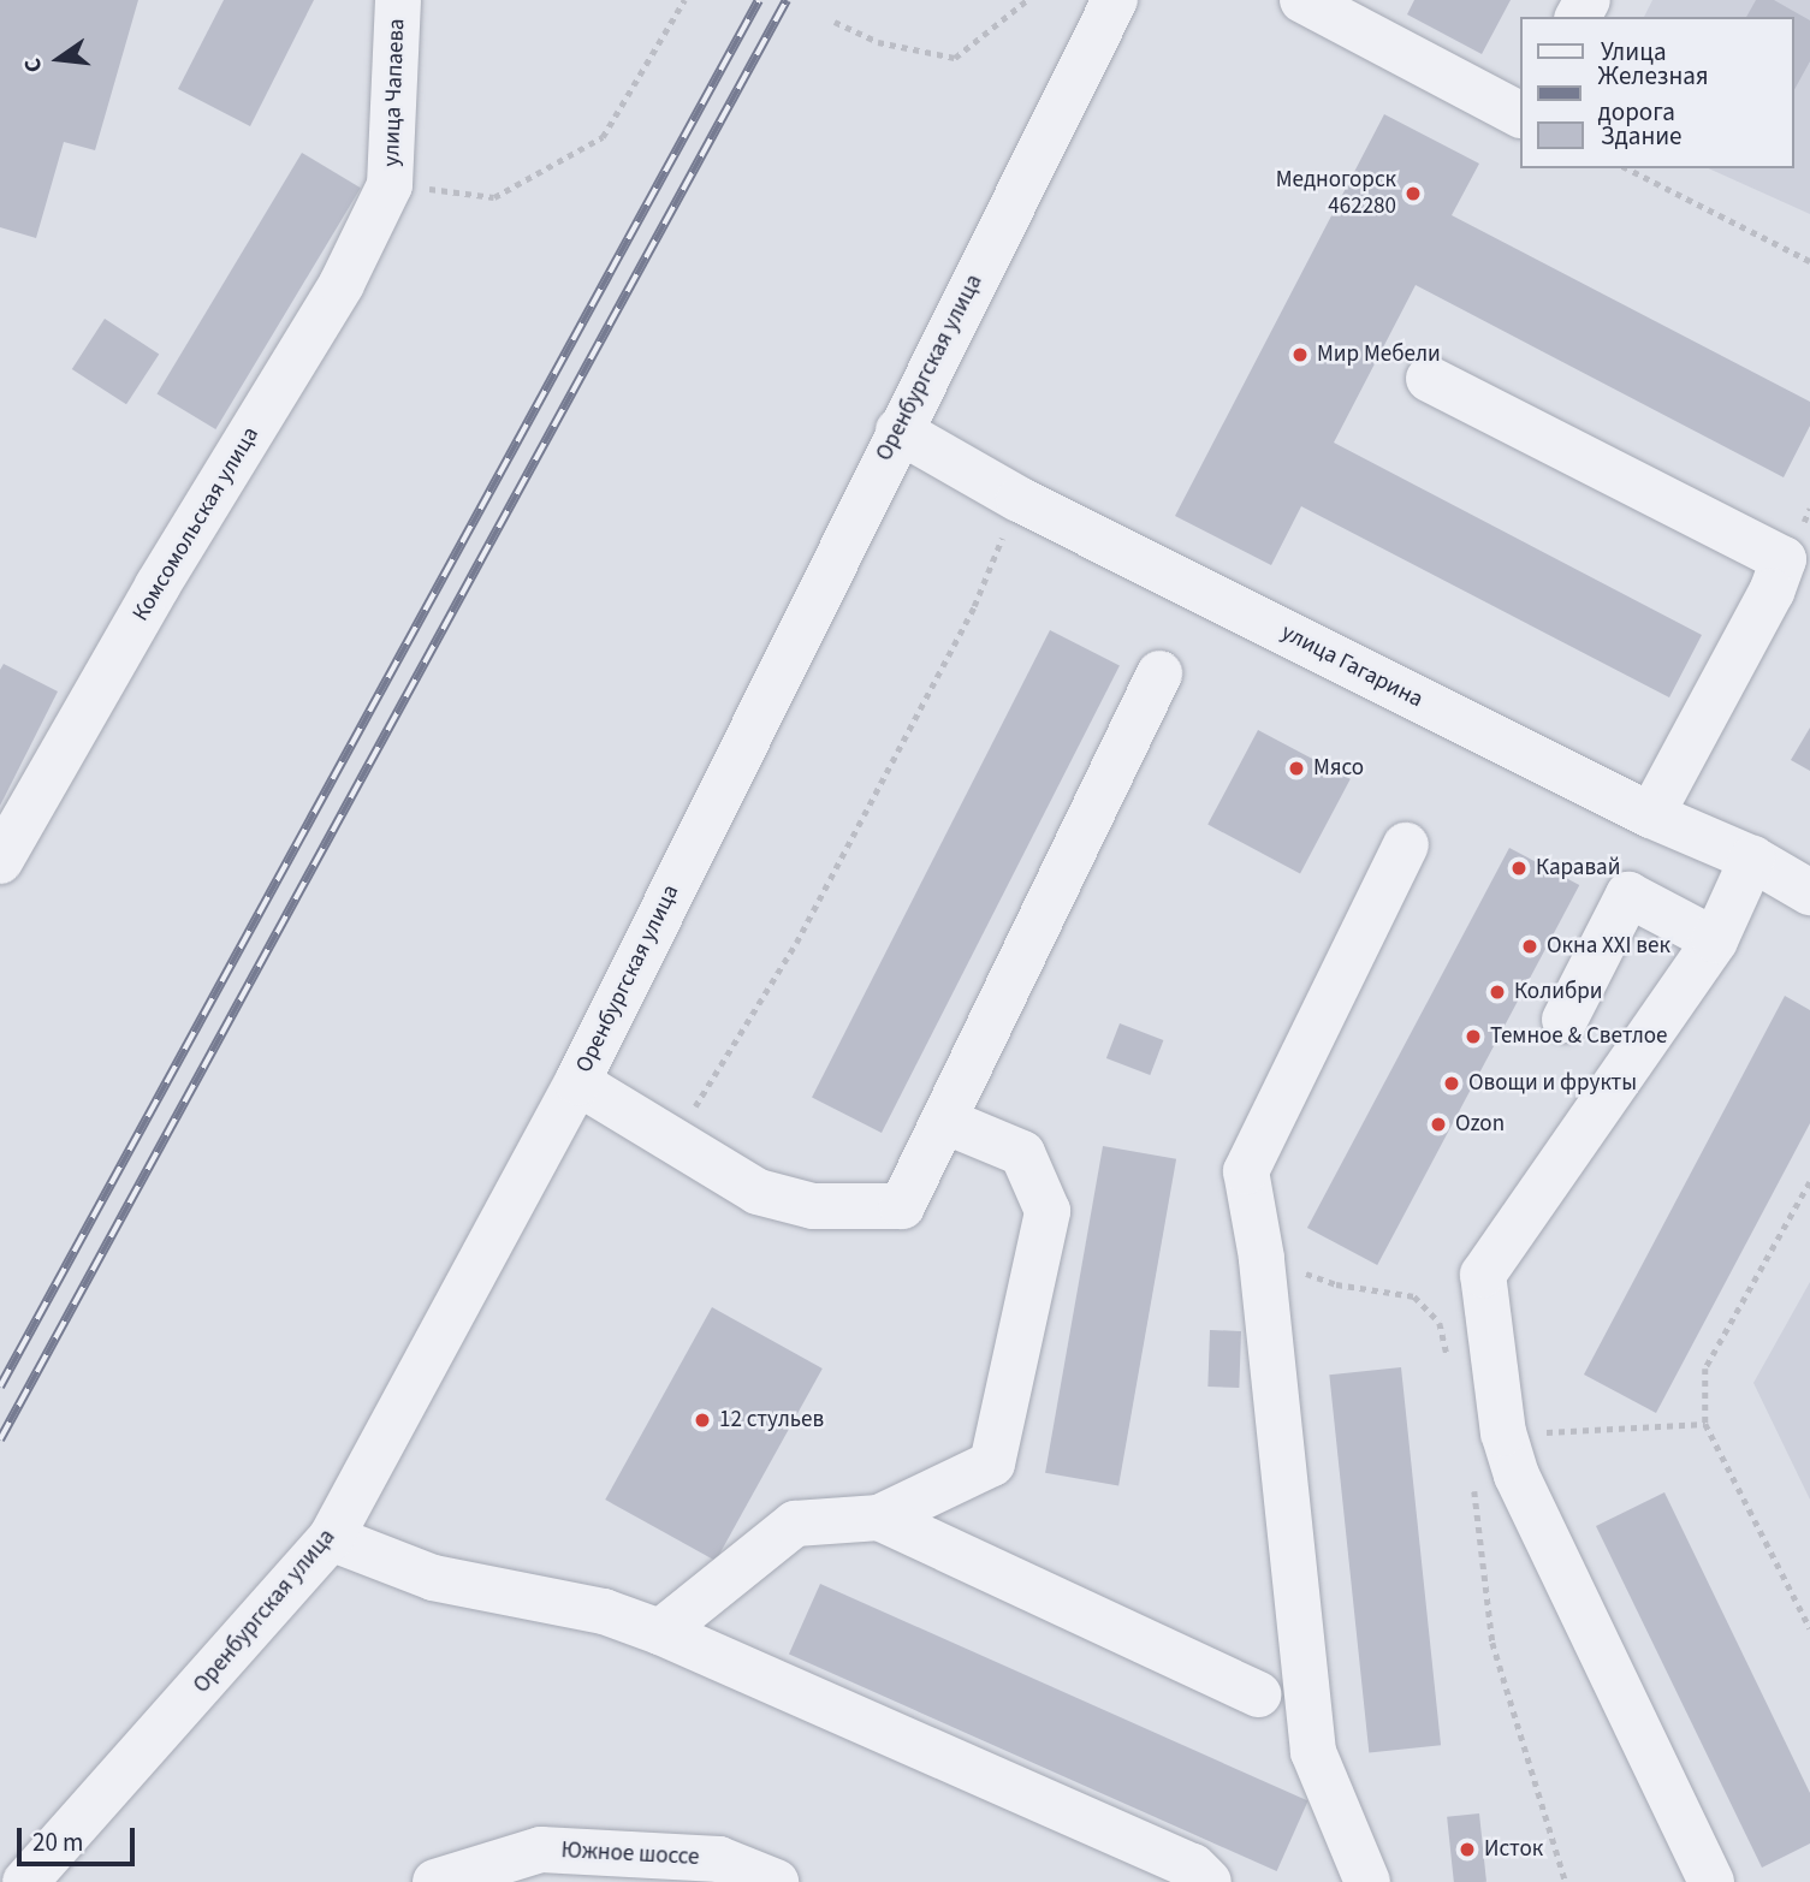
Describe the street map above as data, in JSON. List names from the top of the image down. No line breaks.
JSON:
{"streets":{"street":["улица Чапаева","Оренбургская улица","Комсомольская улица","улица Гагарина","Южное шоссе"]},"crossings":[["улица Чапаева","Комсомольская улица"],["Оренбургская улица","улица Гагарина"]],"places":["Медногорск 462280","Мир Мебели","Мясо","Каравай","Окна XXI век","Колибри","Темное & Светлое","Овощи и фрукты","Ozon","12 стульев","Исток"],"legend":["Улица","Железная дорога","Здание"],"scale_bar":"20 m","north":"left"}
